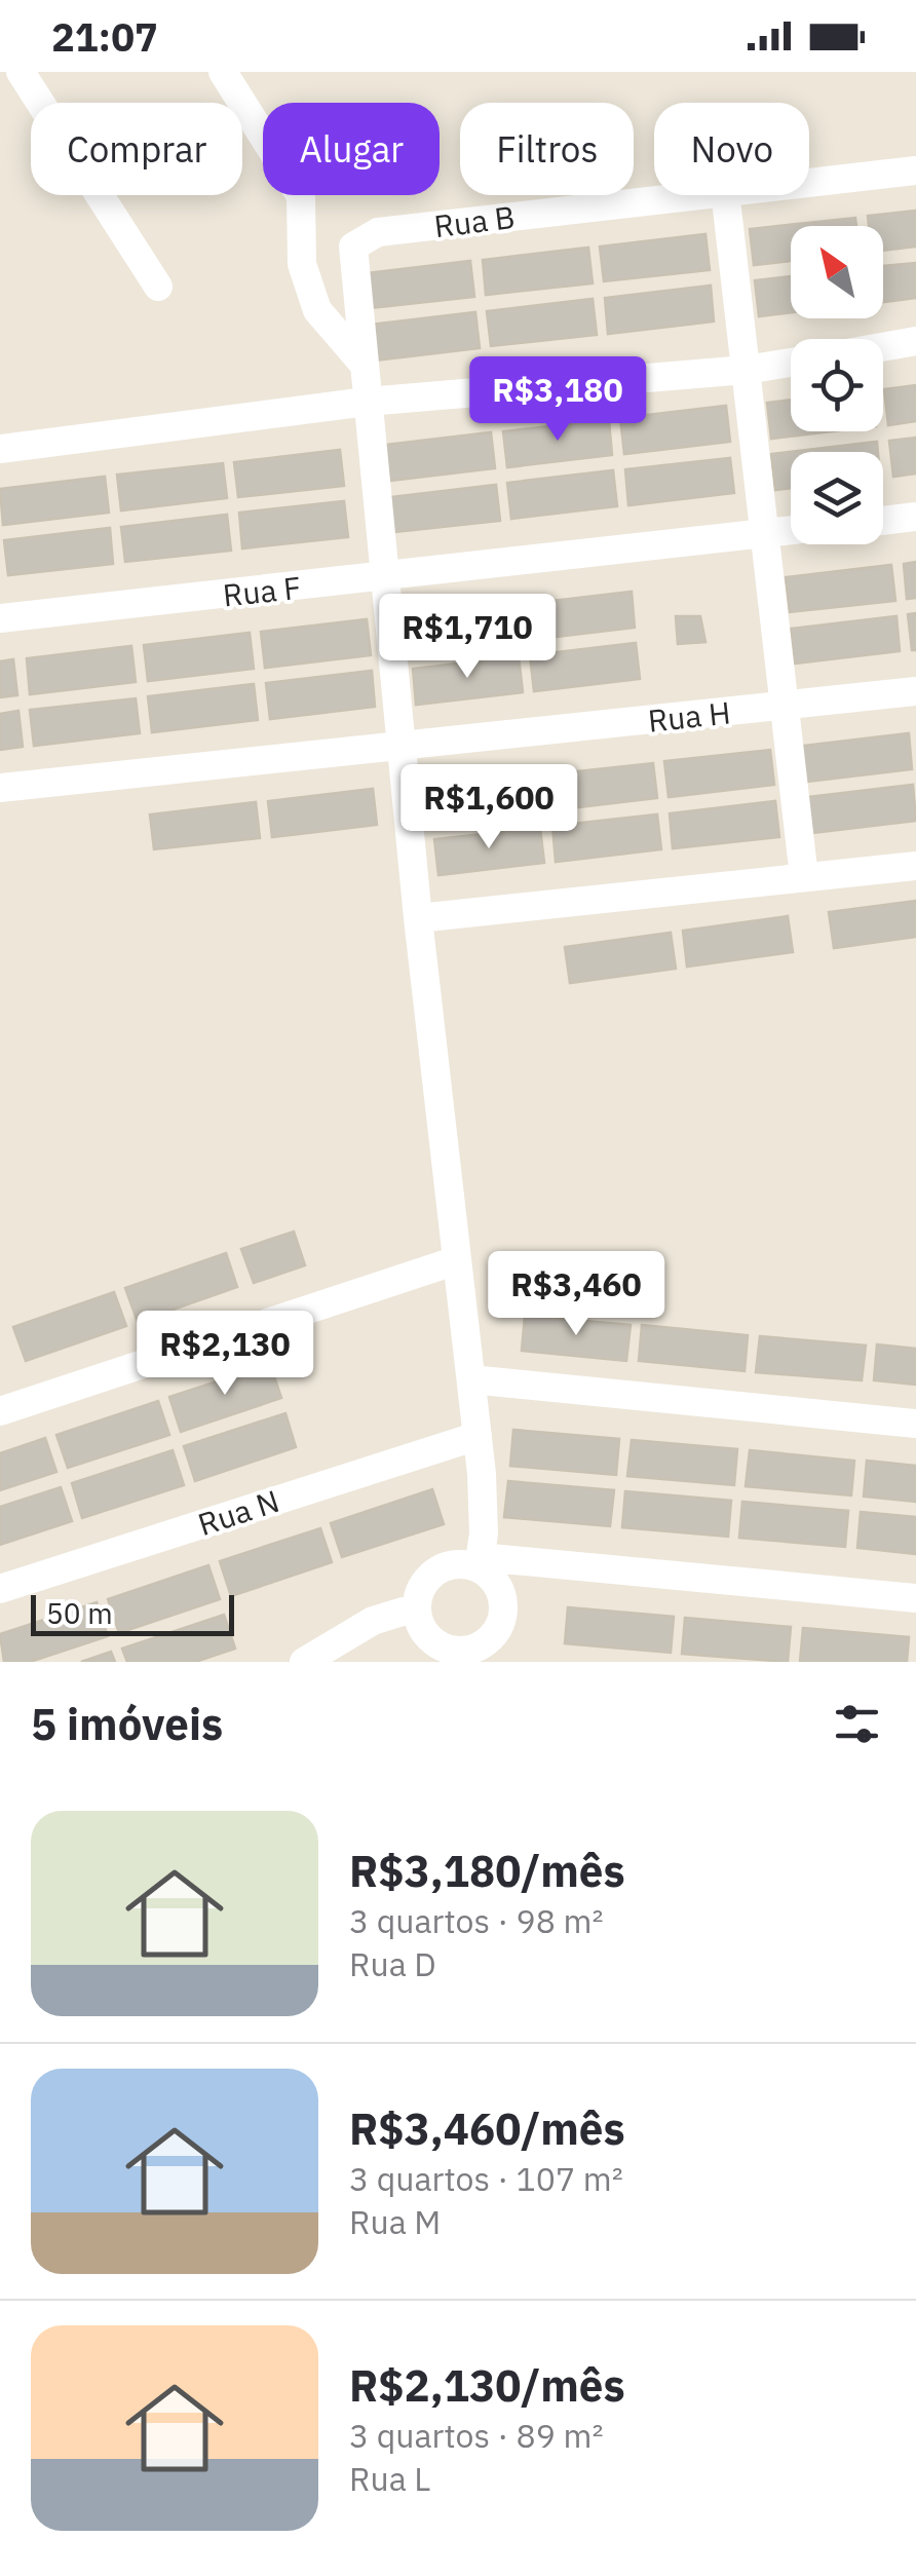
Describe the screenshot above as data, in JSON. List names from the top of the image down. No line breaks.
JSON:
{"streets":{"street":["Rua B","Rua F","Rua H","Rua N"]},"scale_bar":"50 m","north":"top left","page":{"status":"21:07","chip":["Comprar","Alugar","Filtros","Novo"],"price":["R$3,180","R$1,710","R$1,600","R$3,460","R$2,130"],"scale":"50 m","heading":"5 imóveis","list":[{"name":"R$3,180/mês","note":"3 quartos · 98 m² · Rua D"},{"name":"R$3,460/mês","note":"3 quartos · 107 m² · Rua M"},{"name":"R$2,130/mês","note":"3 quartos · 89 m² · Rua L"}]}}
